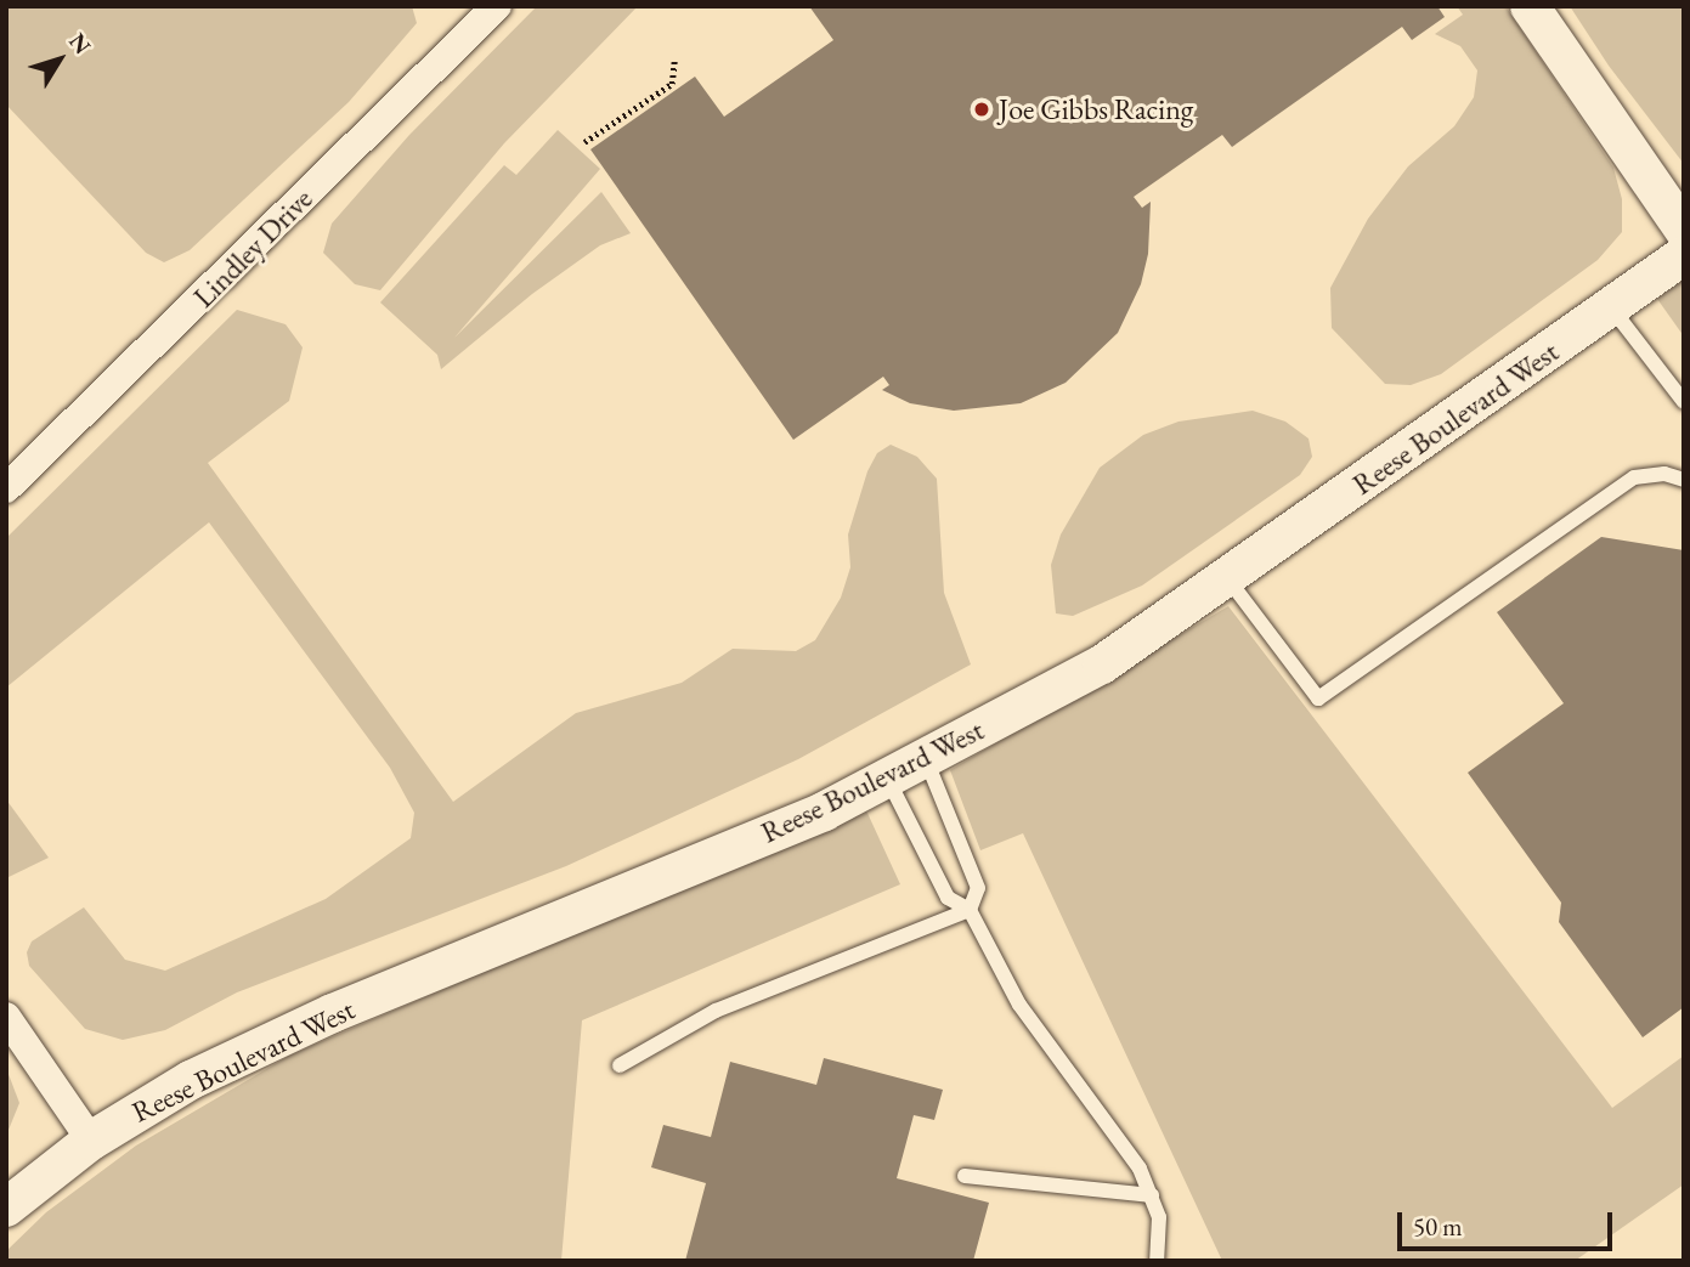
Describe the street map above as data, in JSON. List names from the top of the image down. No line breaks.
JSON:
{"streets":{"street":["Lindley Drive","Reese Boulevard West"]},"places":["Joe Gibbs Racing"],"scale_bar":"50 m","north":"top right"}
